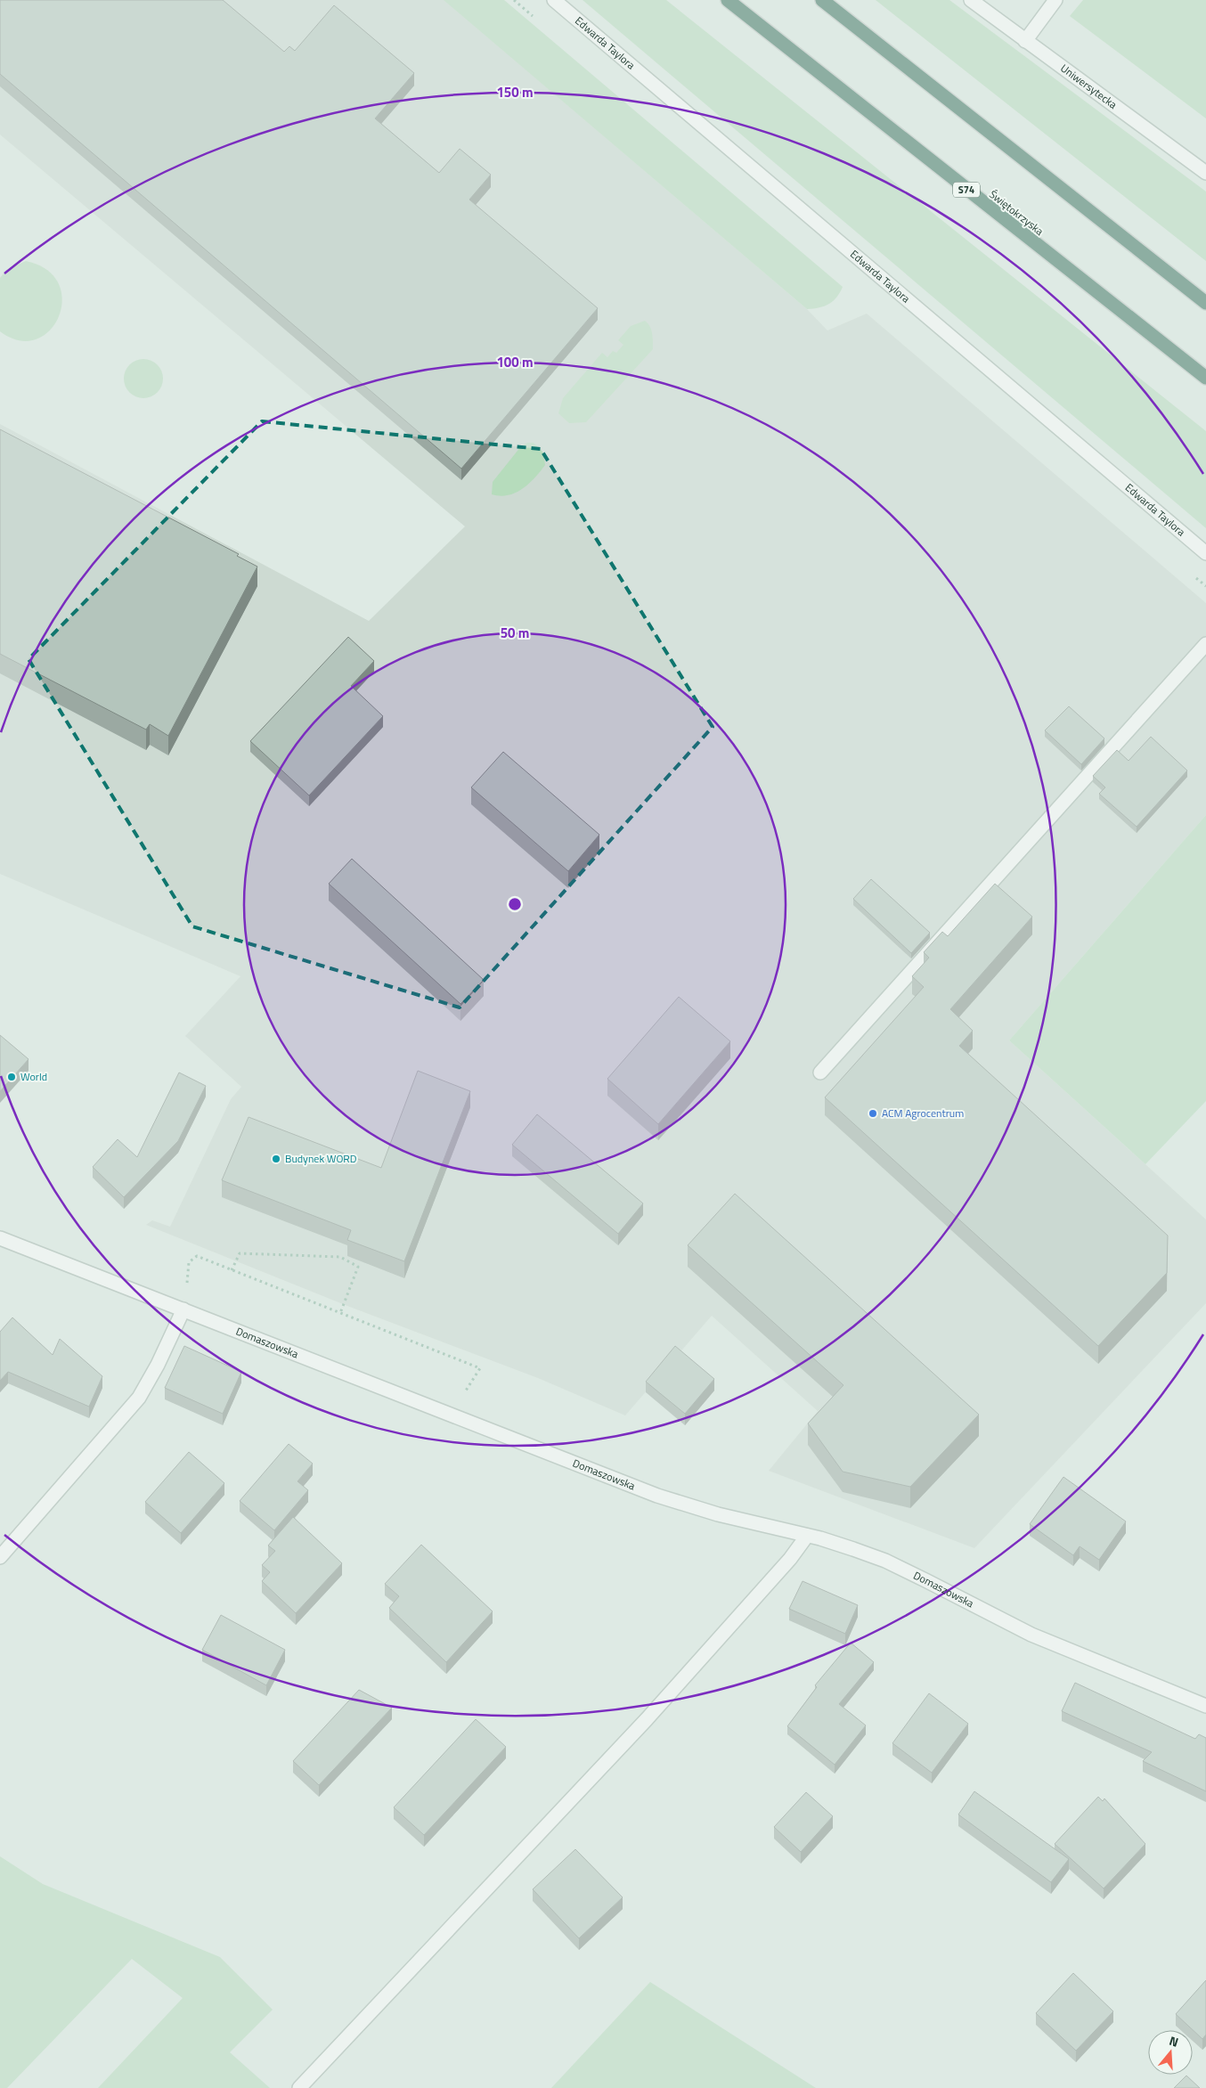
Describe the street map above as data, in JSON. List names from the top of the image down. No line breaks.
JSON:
{"streets":{"highway":["S74","Świętokrzyska"],"street":["Edwarda Taylora","Uniwersytecka","Domaszowska"]},"places":["World","ACM Agrocentrum","Budynek WORD"],"north":"top","rings":["150 m","100 m","50 m"]}
